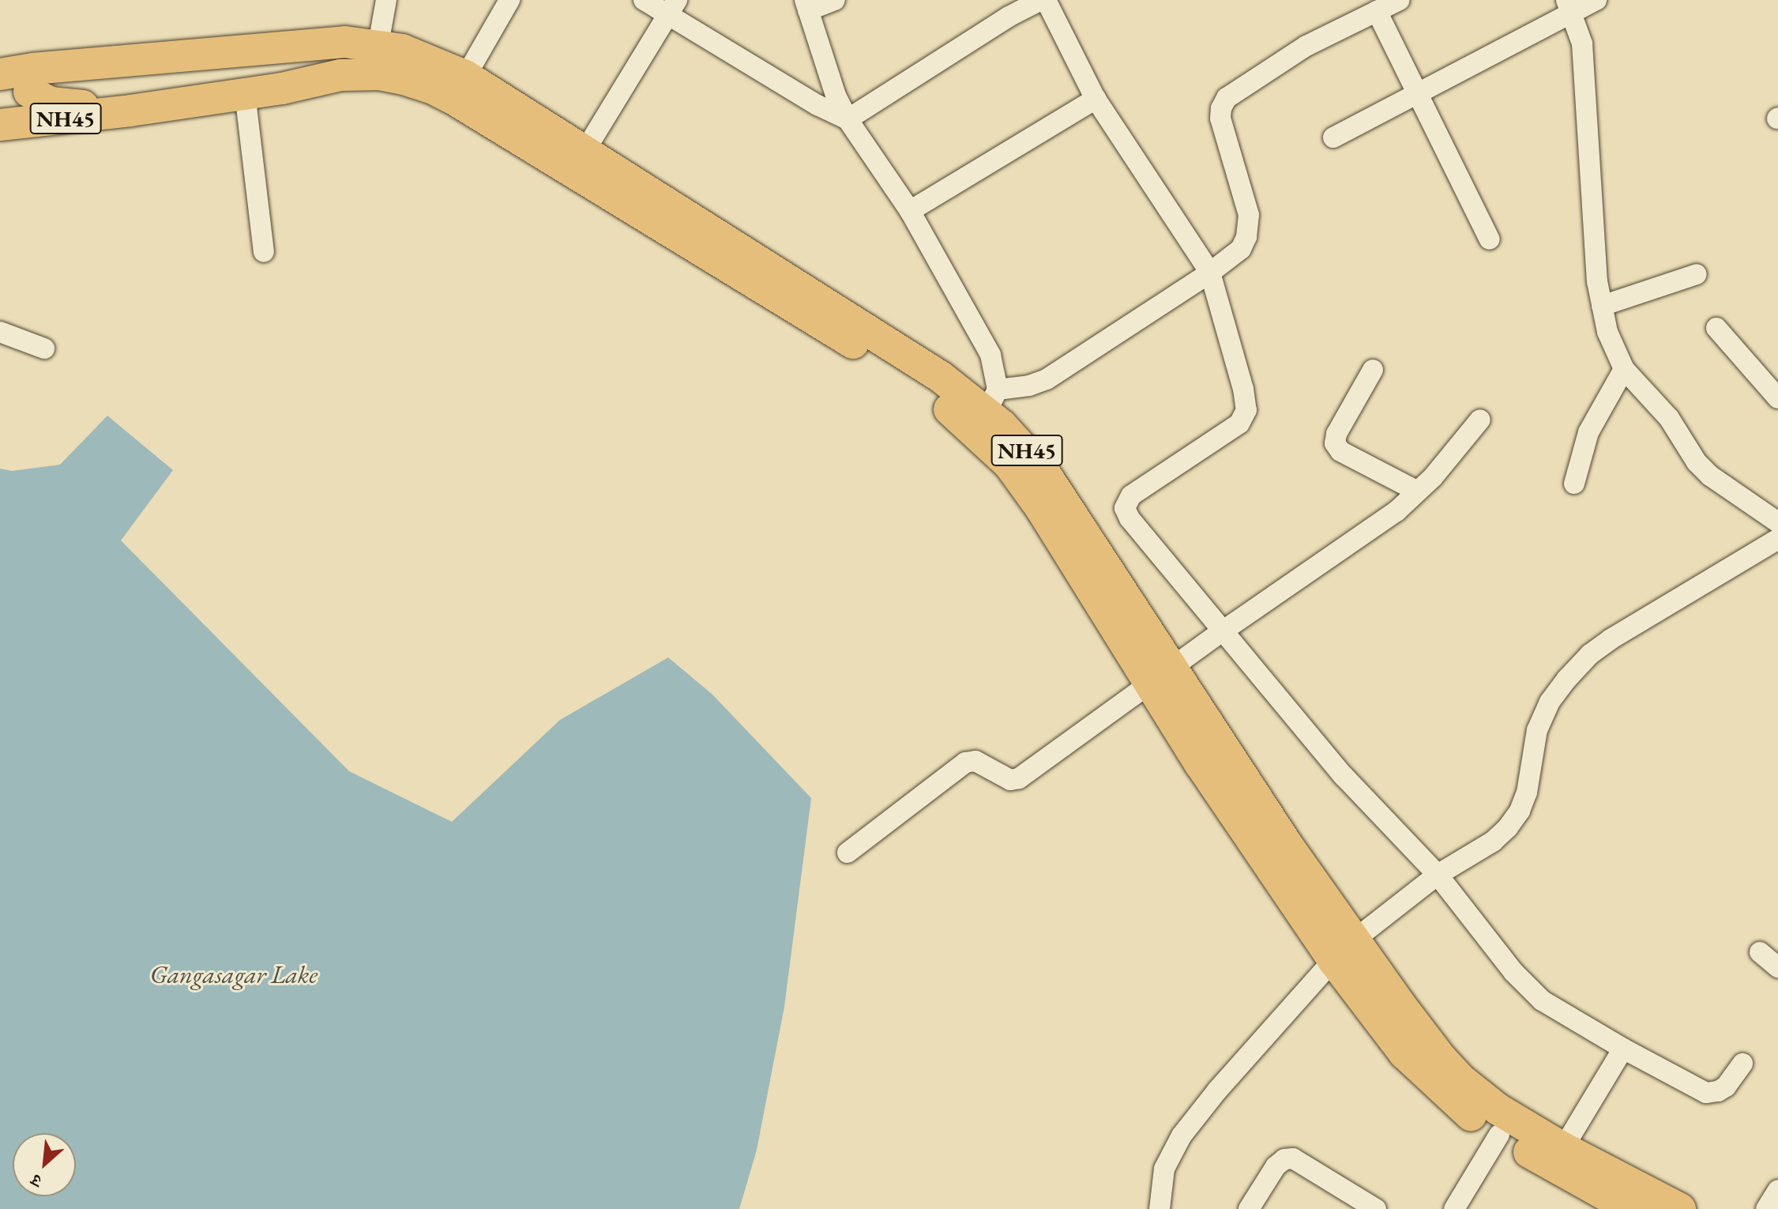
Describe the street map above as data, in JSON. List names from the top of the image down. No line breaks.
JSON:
{"streets":{"highway":["NH45"]},"water":["Gangasagar Lake"],"north":"bottom left"}
